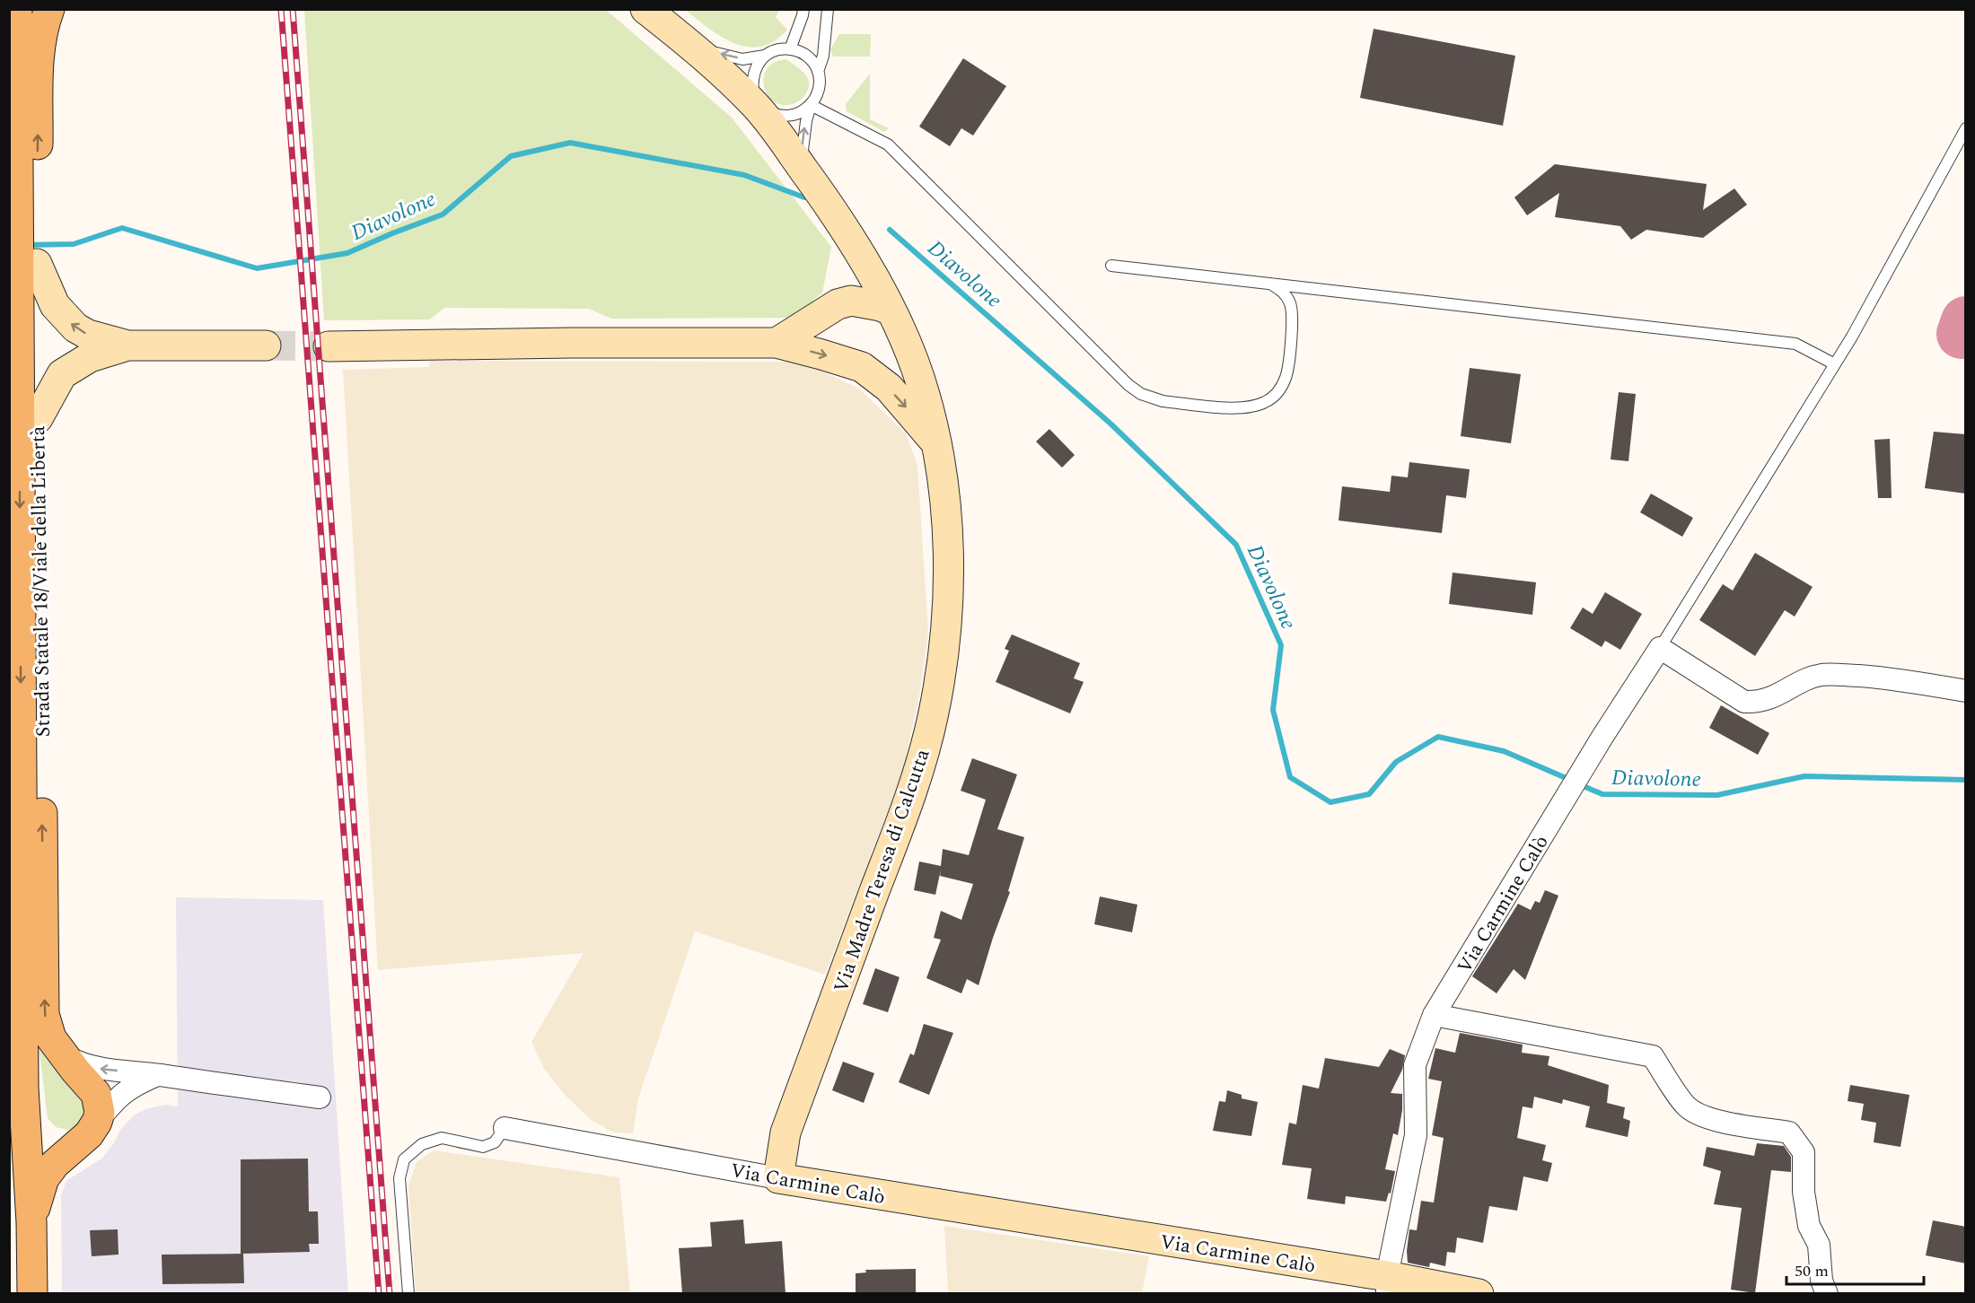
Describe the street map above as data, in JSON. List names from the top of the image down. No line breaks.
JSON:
{"streets":{"main road":["Strada Statale 18/Viale della Libertà"],"street":["Via Madre Teresa di Calcutta","Via Carmine Calò"]},"crossings":[["Via Madre Teresa di Calcutta","Via Carmine Calò"]],"water":["Diavolone"],"scale_bar":"50 m"}
